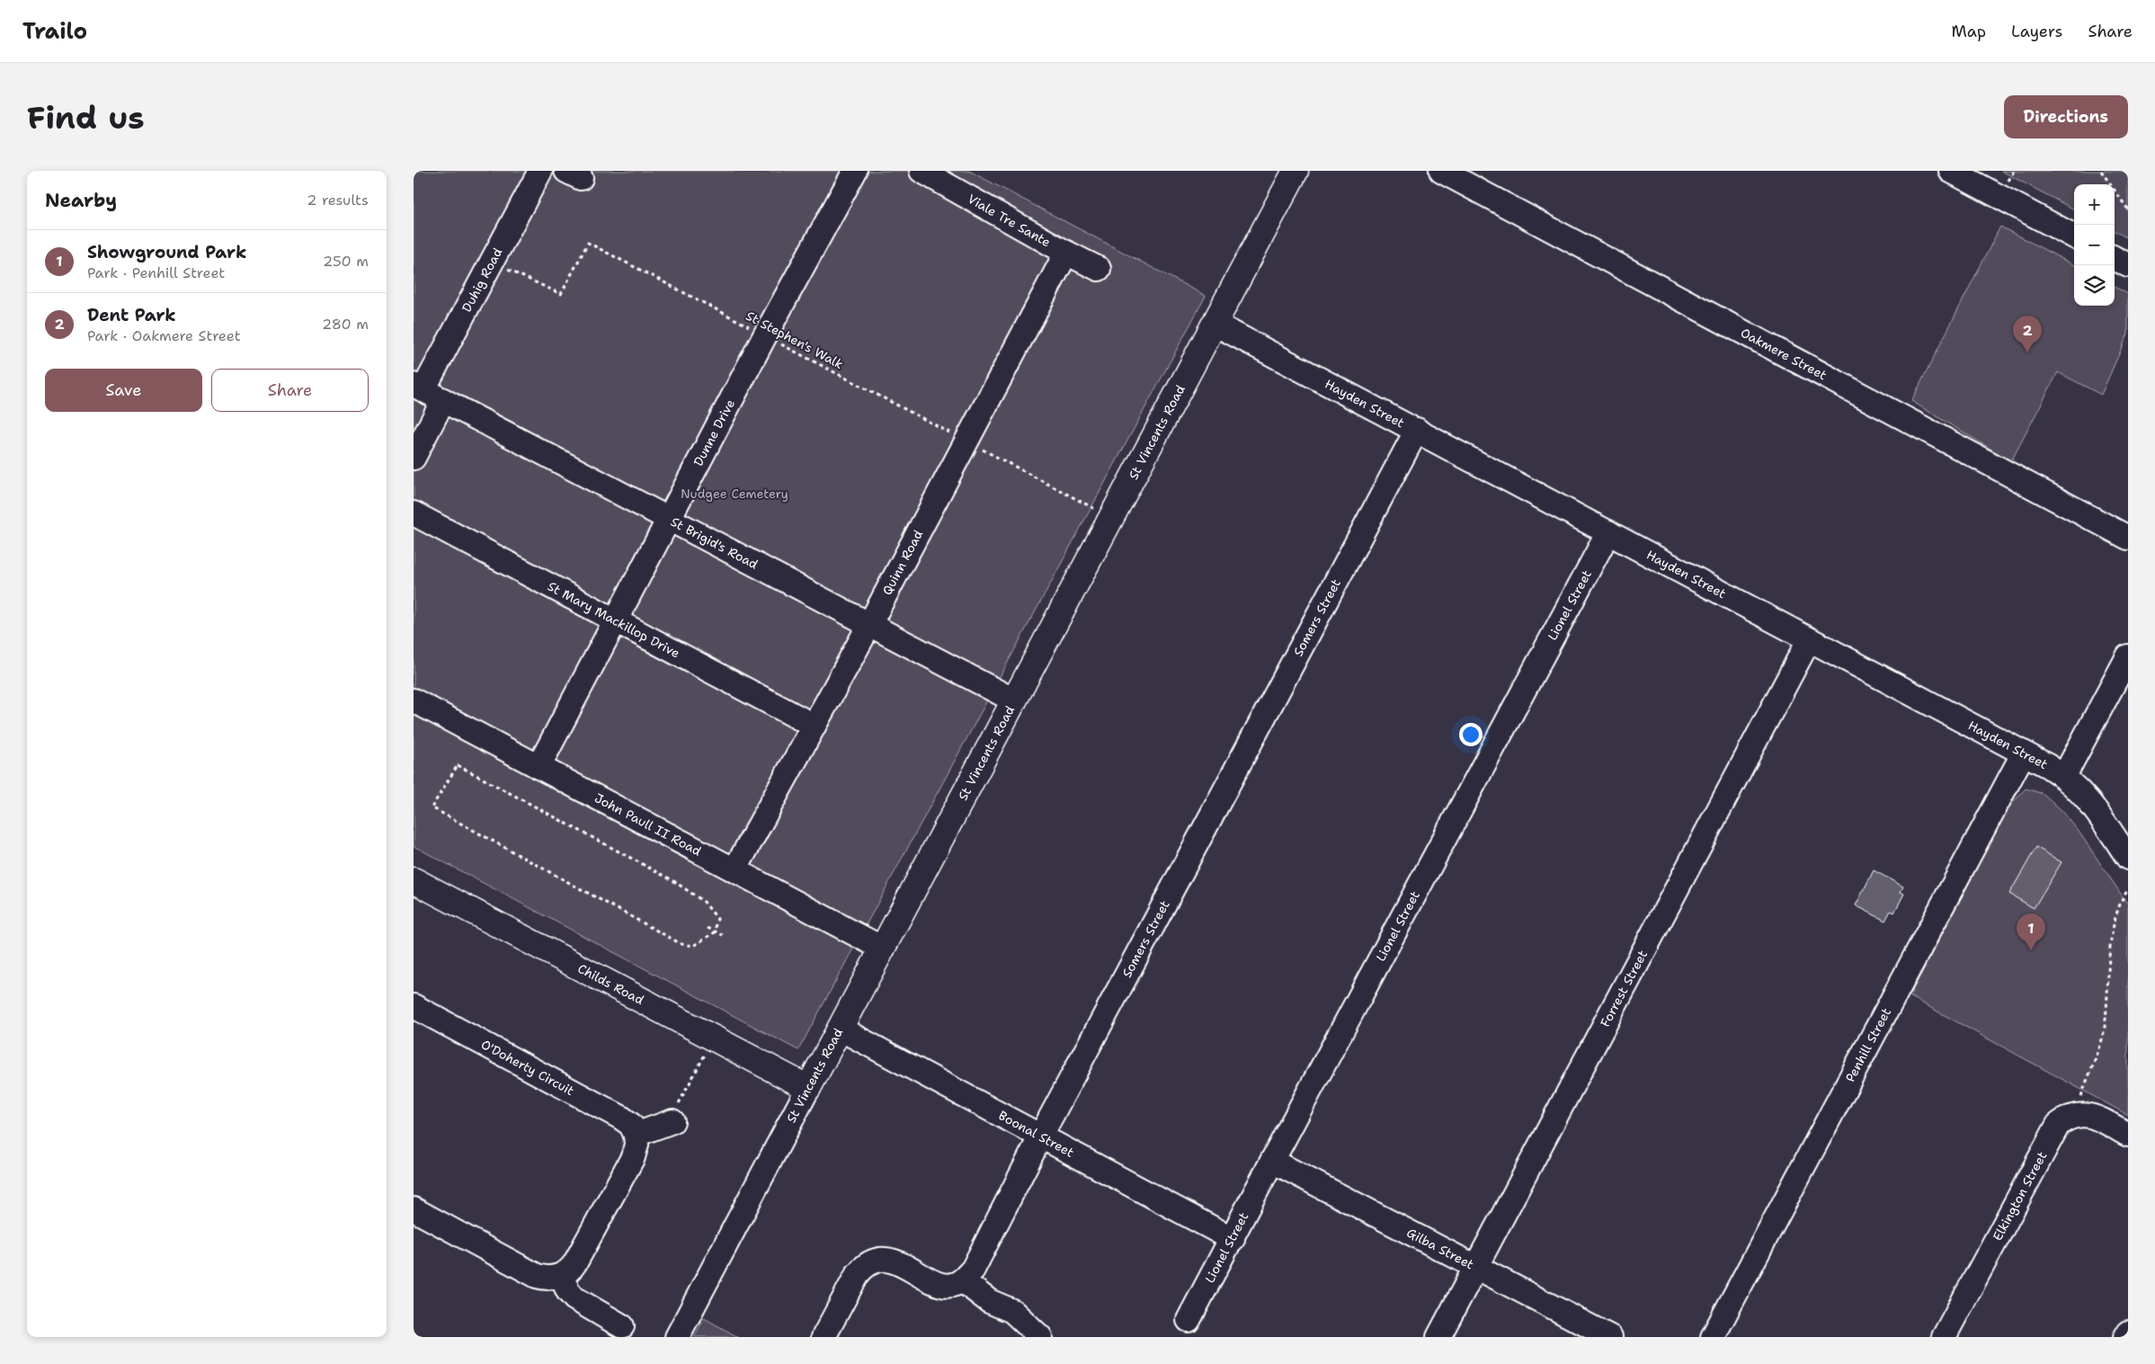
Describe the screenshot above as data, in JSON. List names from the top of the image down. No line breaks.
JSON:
{"streets":{"main road":["St Vincents Road","Childs Road"],"street":["Viale Tre Sante","Duhig Road","Oakmere Street","Hayden Street","Dunne Drive","St Brigid's Road","Quinn Road","Lionel Street","Somers Street","St Mary Mackillop Drive","John Paull II Road","Forrest Street","Penhill Street","O'Doherty Circuit","Boonal Street","Elkington Street","Gilba Street"],"path":["St Stephen's Walk"]},"crossings":[["Viale Tre Sante","Quinn Road"],["Duhig Road","St Stephen's Walk"],["Duhig Road","St Brigid's Road"],["St Stephen's Walk","Dunne Drive"],["St Stephen's Walk","St Vincents Road"],["St Stephen's Walk","Quinn Road"],["Hayden Street","St Vincents Road"],["Hayden Street","Lionel Street"],["Hayden Street","Somers Street"],["Hayden Street","Forrest Street"],["Hayden Street","Penhill Street"],["Dunne Drive","St Brigid's Road"],["Dunne Drive","St Mary Mackillop Drive"],["Dunne Drive","John Paull II Road"],["St Vincents Road","St Brigid's Road"],["St Vincents Road","John Paull II Road"],["St Vincents Road","Childs Road"],["St Vincents Road","Boonal Street"],["St Brigid's Road","Quinn Road"],["Quinn Road","St Mary Mackillop Drive"],["Quinn Road","John Paull II Road"],["Lionel Street","Boonal Street"],["Lionel Street","Gilba Street"],["Somers Street","Boonal Street"],["Forrest Street","Gilba Street"]],"parks":["Nudgee Cemetery"],"page":{"header":"Trailo","nav":["Map","Layers","Share"],"buttons":["Directions",["Save","Share"]],"title":"Find us","heading":["Nearby","2 results"],"map_buttons":["+","−"],"list":[{"mark":"1","name":"Showground Park","note":"Park · Penhill Street","value":"250 m"},{"mark":"2","name":"Dent Park","note":"Park · Oakmere Street","value":"280 m"}],"pins":["2","1"]}}
